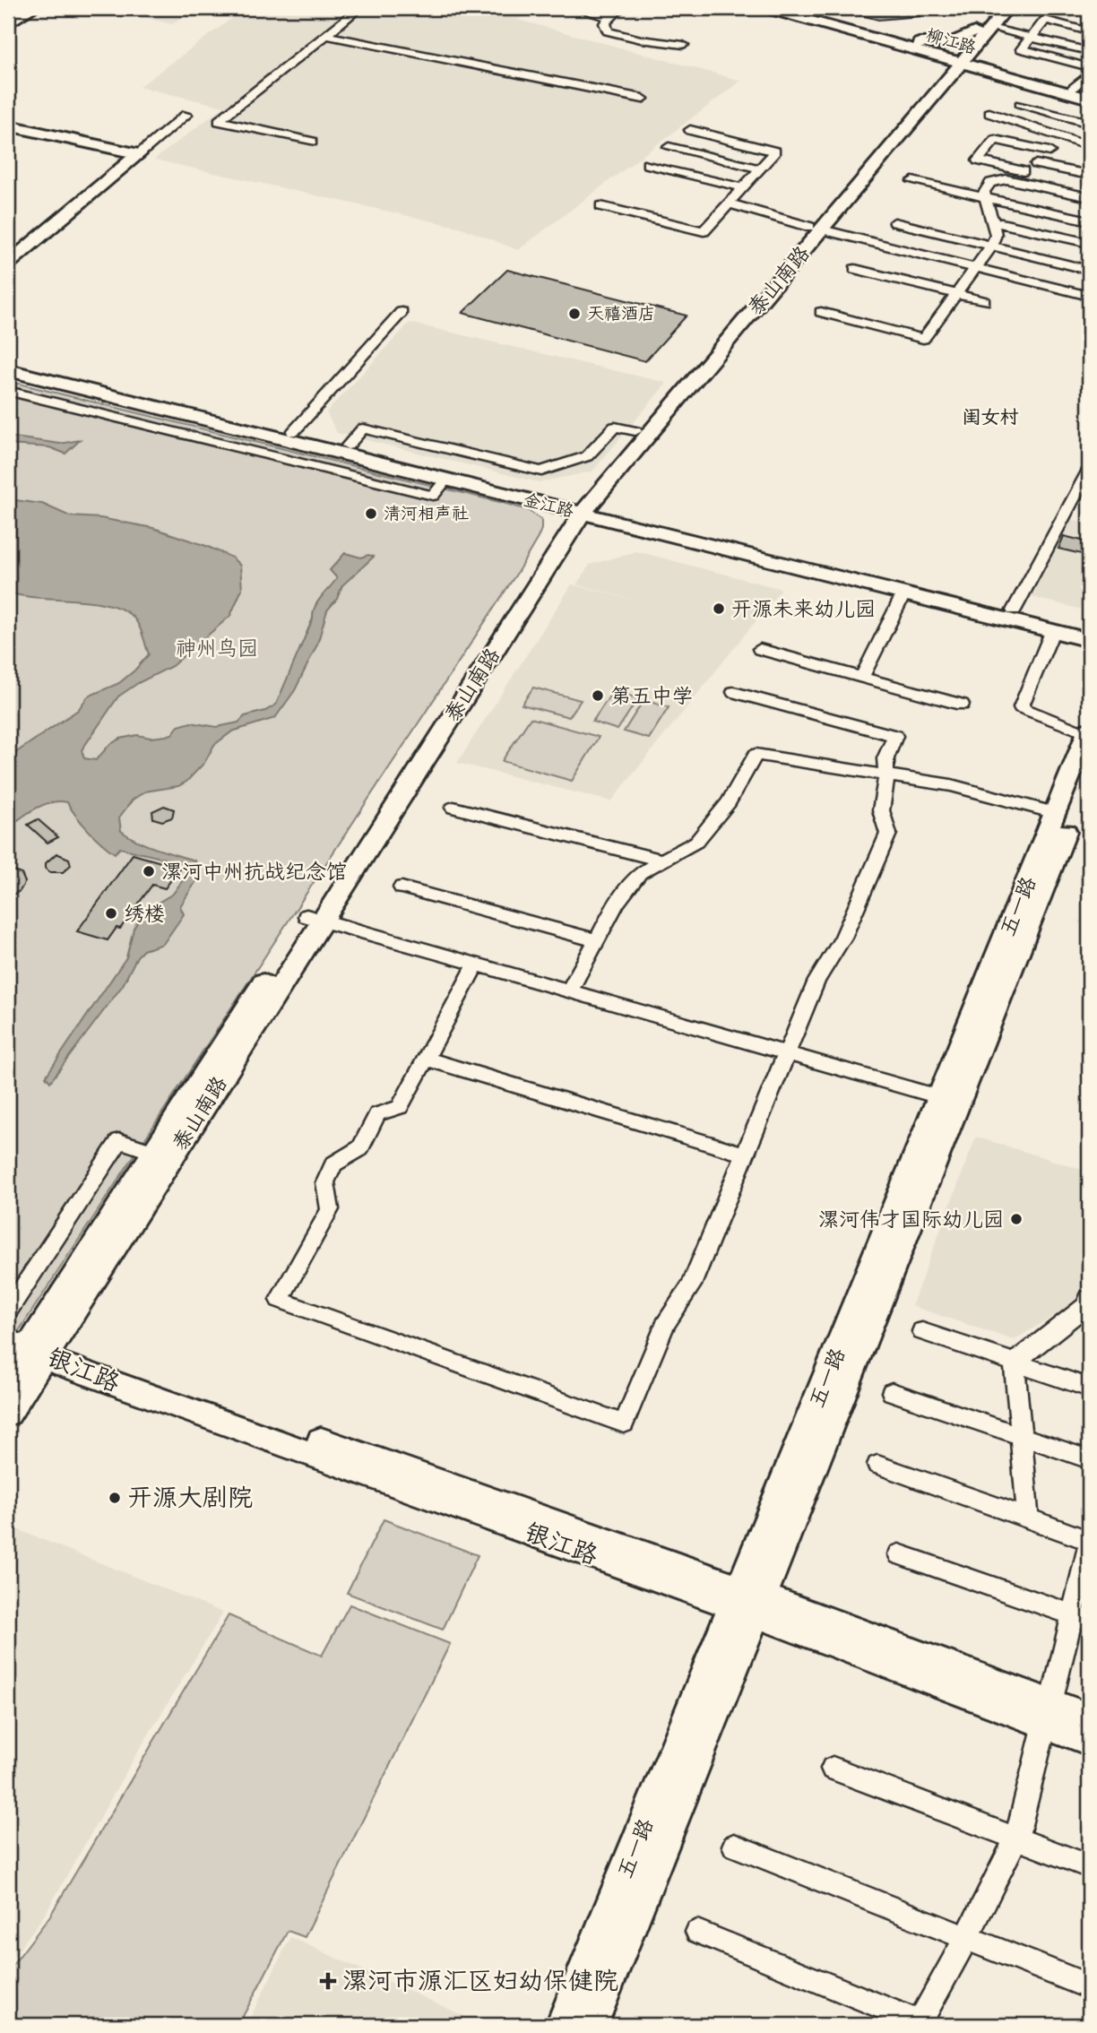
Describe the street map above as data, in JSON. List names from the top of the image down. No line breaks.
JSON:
{"streets":{"street":["柳江路","泰山南路","金江路","五一路","银江路"]},"crossings":[["柳江路","泰山南路"],["泰山南路","金江路"],["泰山南路","银江路"],["五一路","银江路"]],"districts":["闺女村"],"parks":["神州鸟园"],"places":{"other":["天禧酒店","清河相声社","开源未来幼儿园","第五中学","漯河中州抗战纪念馆","绣楼","漯河伟才国际幼儿园","开源大剧院"],"health":["漯河市源汇区妇幼保健院"]}}
